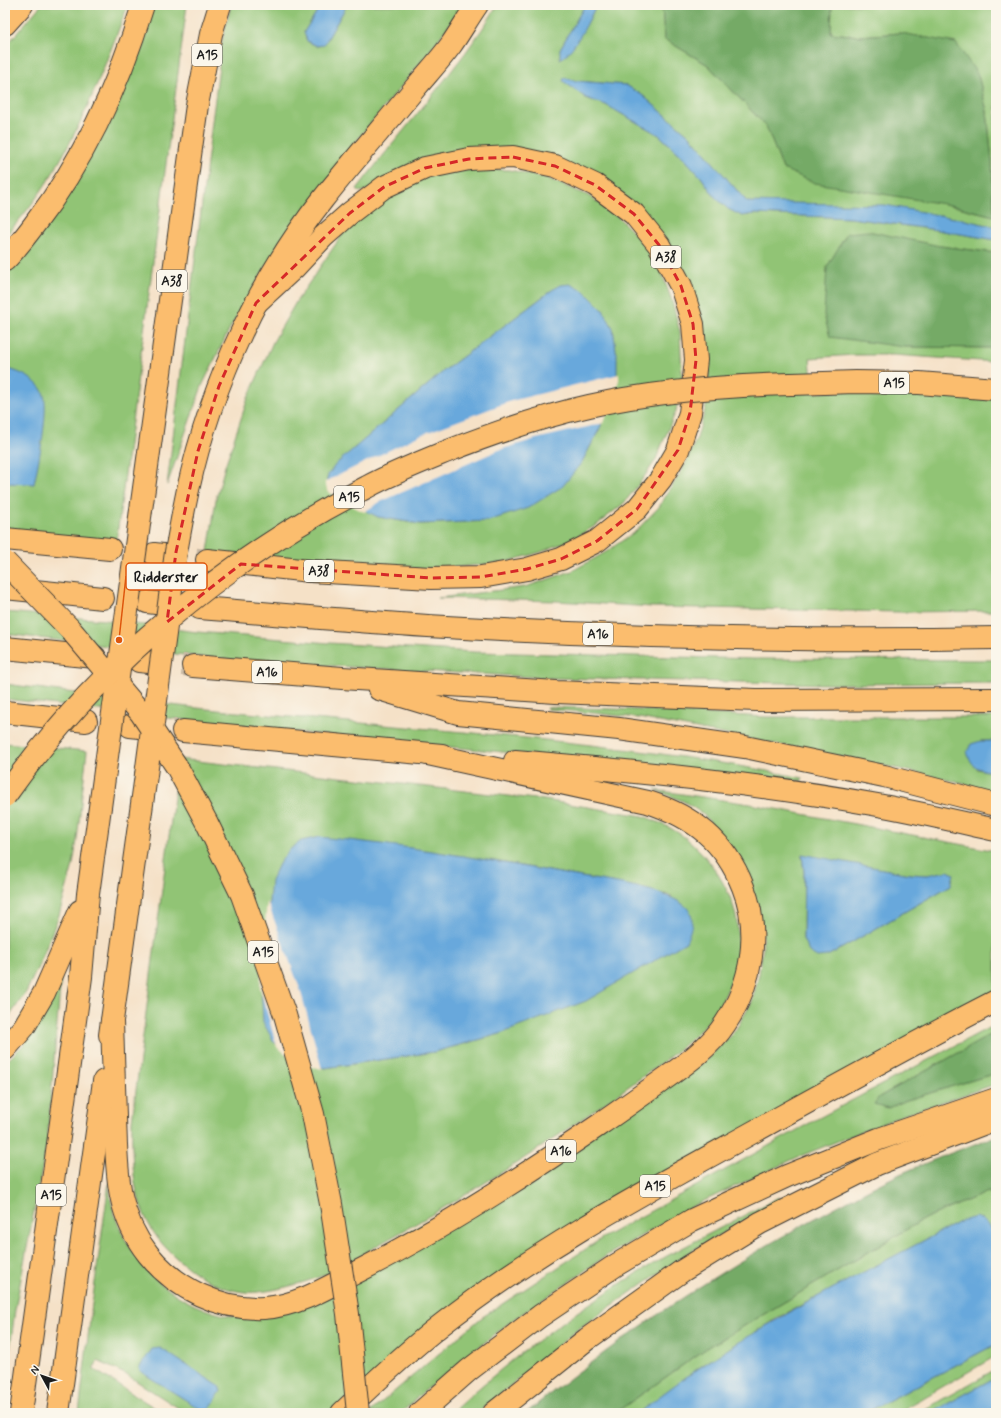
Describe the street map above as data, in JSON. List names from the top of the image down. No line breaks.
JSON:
{"streets":{"highway":["A15","A38","A16"]},"crossings":[["A15","A38"],["A15","A16"]],"places":["Ridderster"],"north":"top left"}
